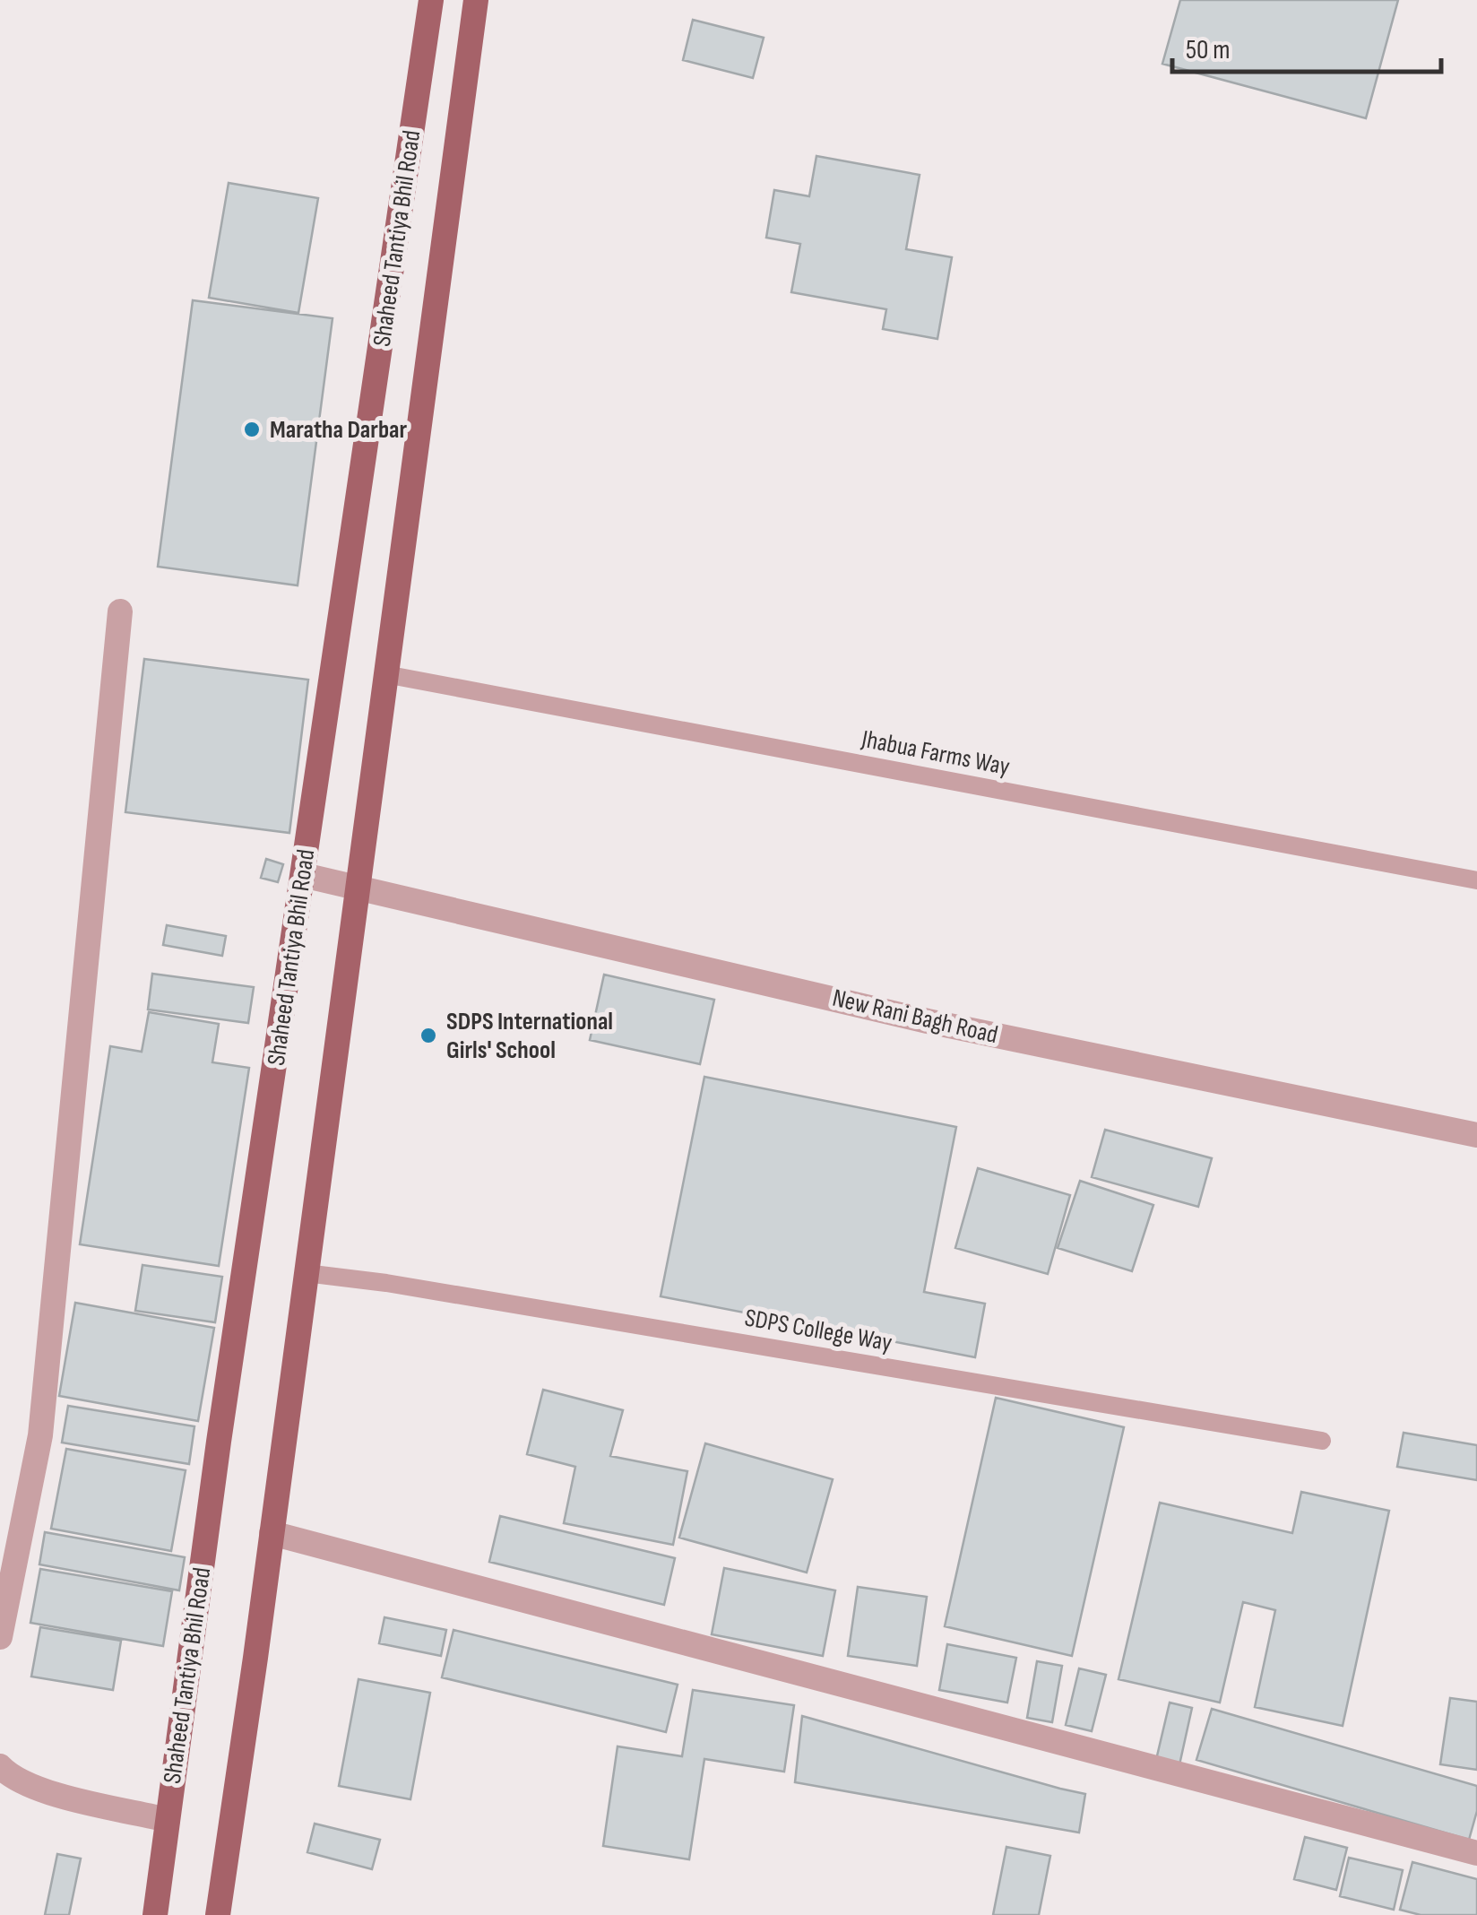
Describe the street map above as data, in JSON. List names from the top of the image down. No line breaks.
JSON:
{"streets":{"main road":["Shaheed Tantiya Bhil Road"],"street":["New Rani Bagh Road"],"lane":["Jhabua Farms Way","SDPS College Way"]},"crossings":[["Shaheed Tantiya Bhil Road","Jhabua Farms Way"],["Shaheed Tantiya Bhil Road","New Rani Bagh Road"],["Shaheed Tantiya Bhil Road","SDPS College Way"]],"places":["Maratha Darbar","SDPS International Girls' School"],"scale_bar":"50 m"}
